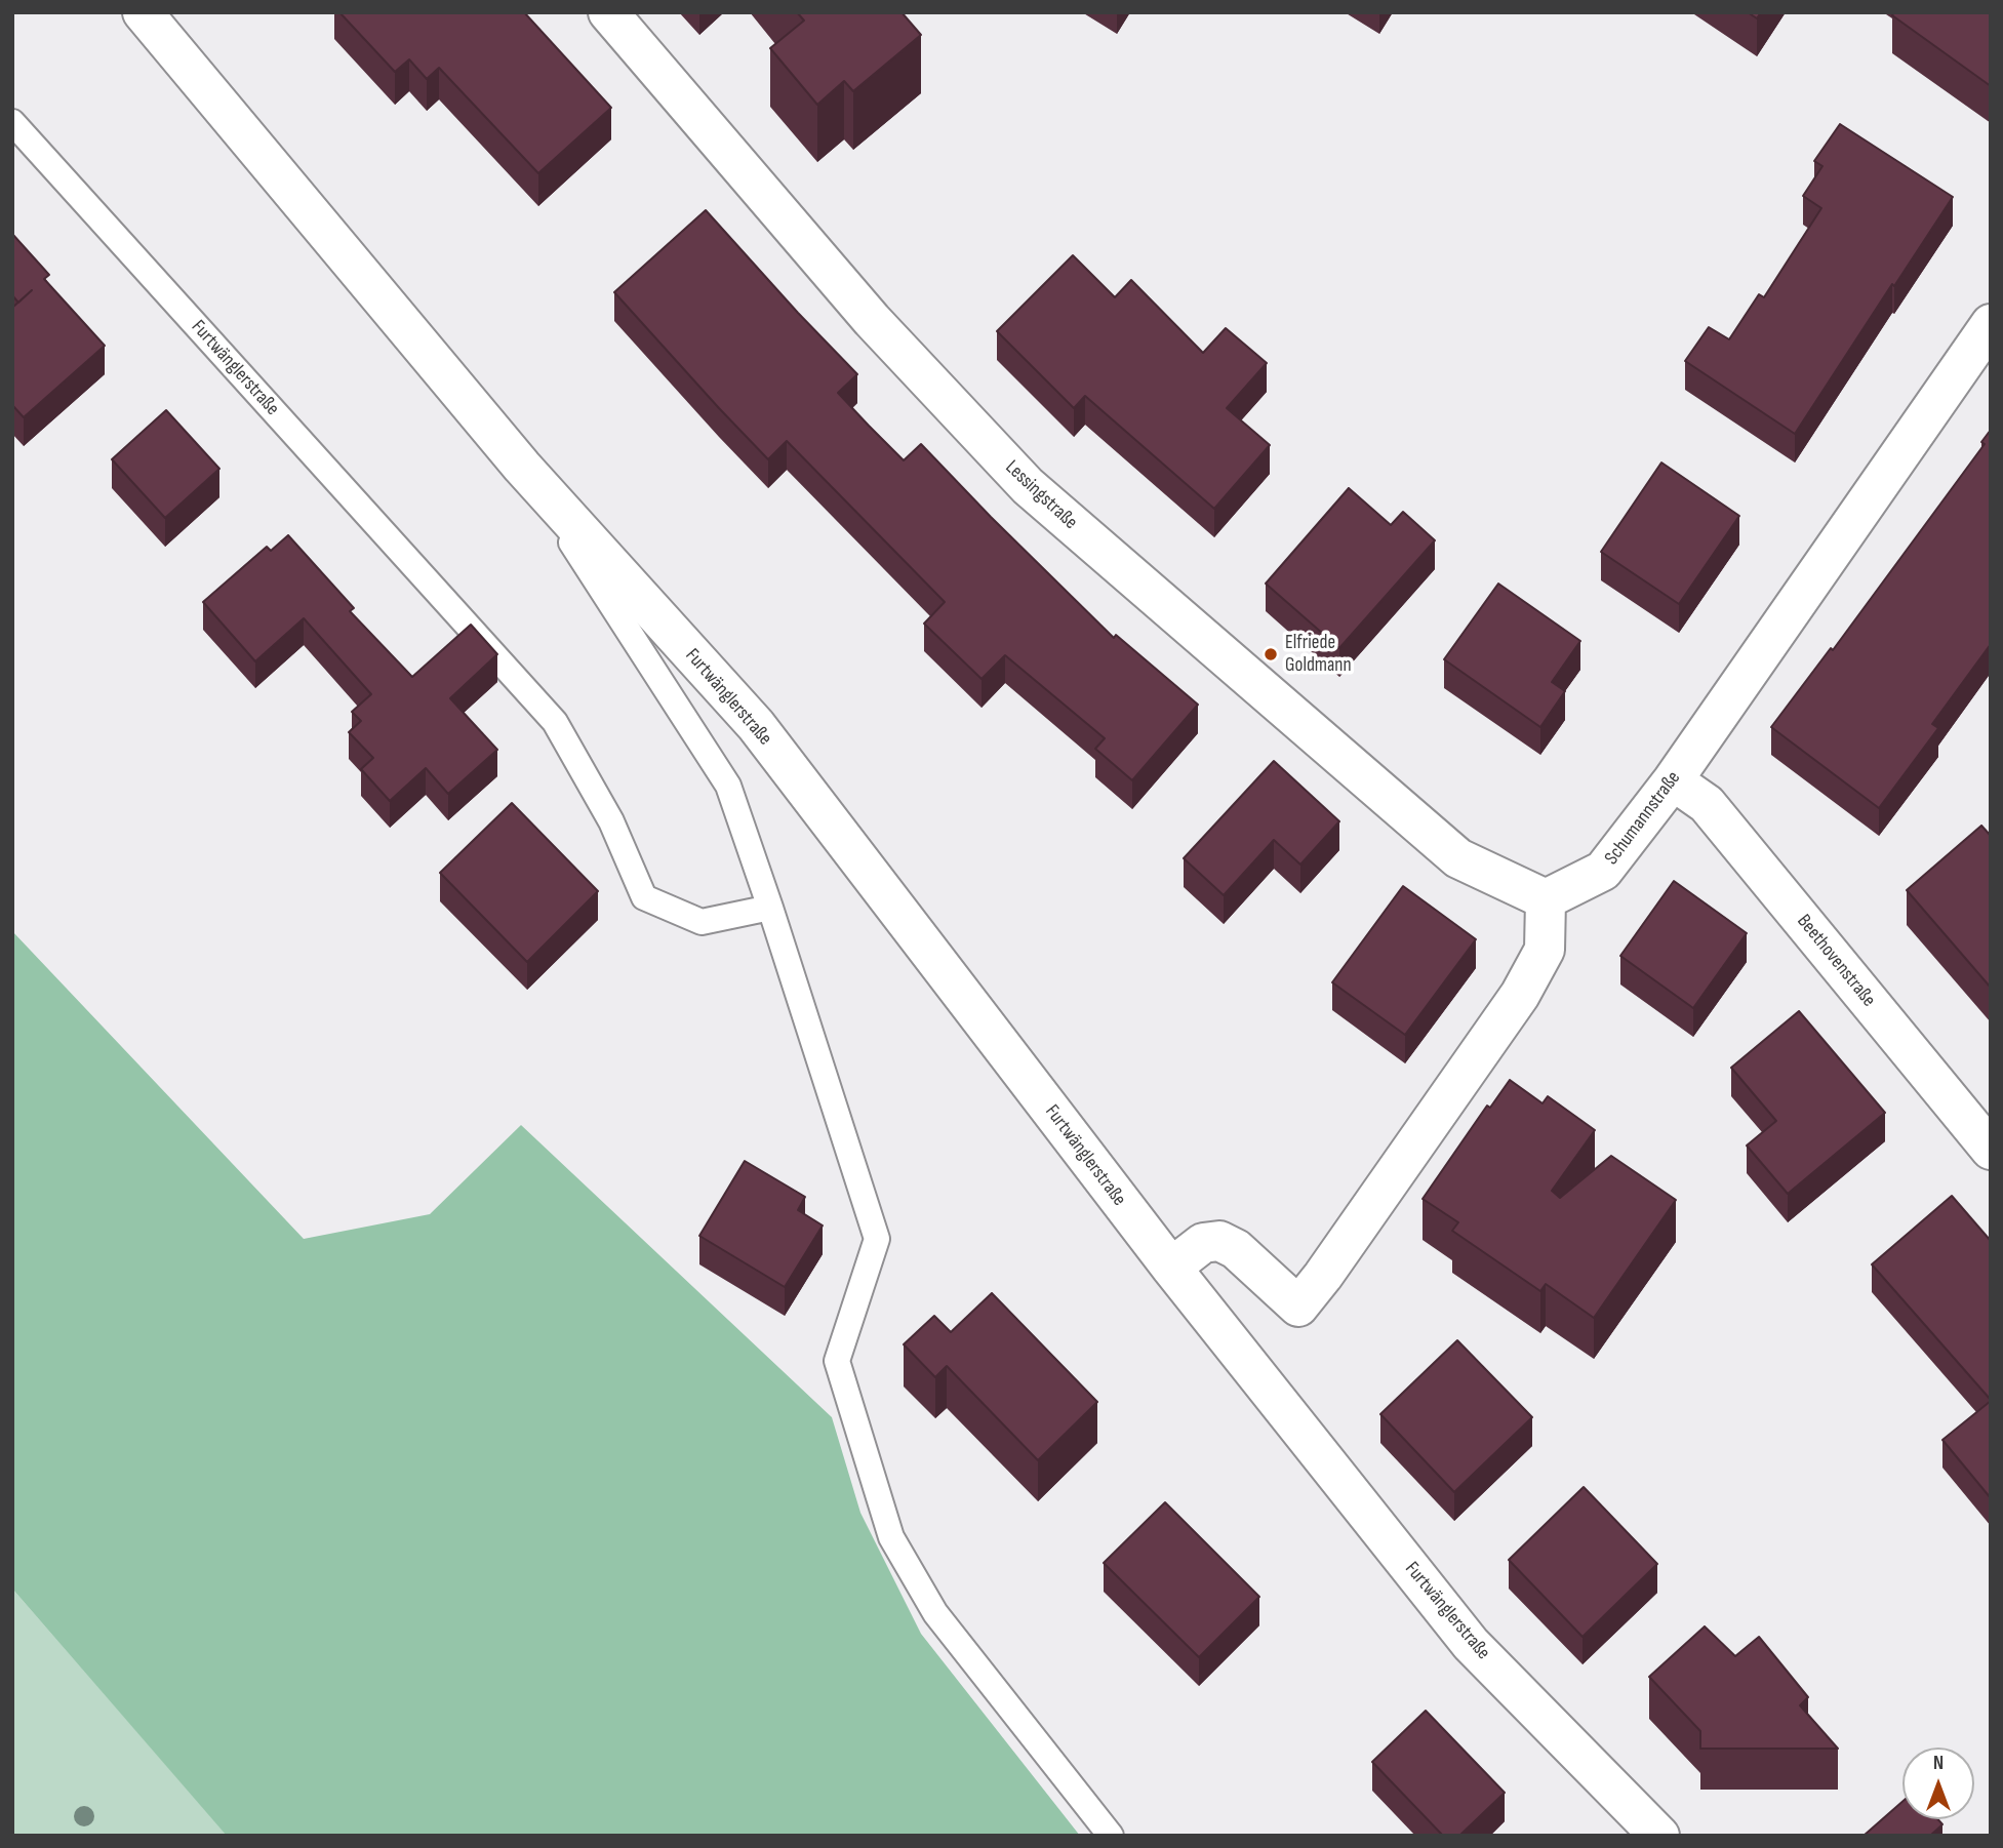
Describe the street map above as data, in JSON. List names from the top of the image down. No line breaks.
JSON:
{"streets":{"street":["Furtwänglerstraße","Lessingstraße","Schumannstraße","Beethovenstraße"]},"crossings":[["Lessingstraße","Schumannstraße"],["Schumannstraße","Beethovenstraße"]],"places":["Elfriede Goldmann"],"north":"top"}
